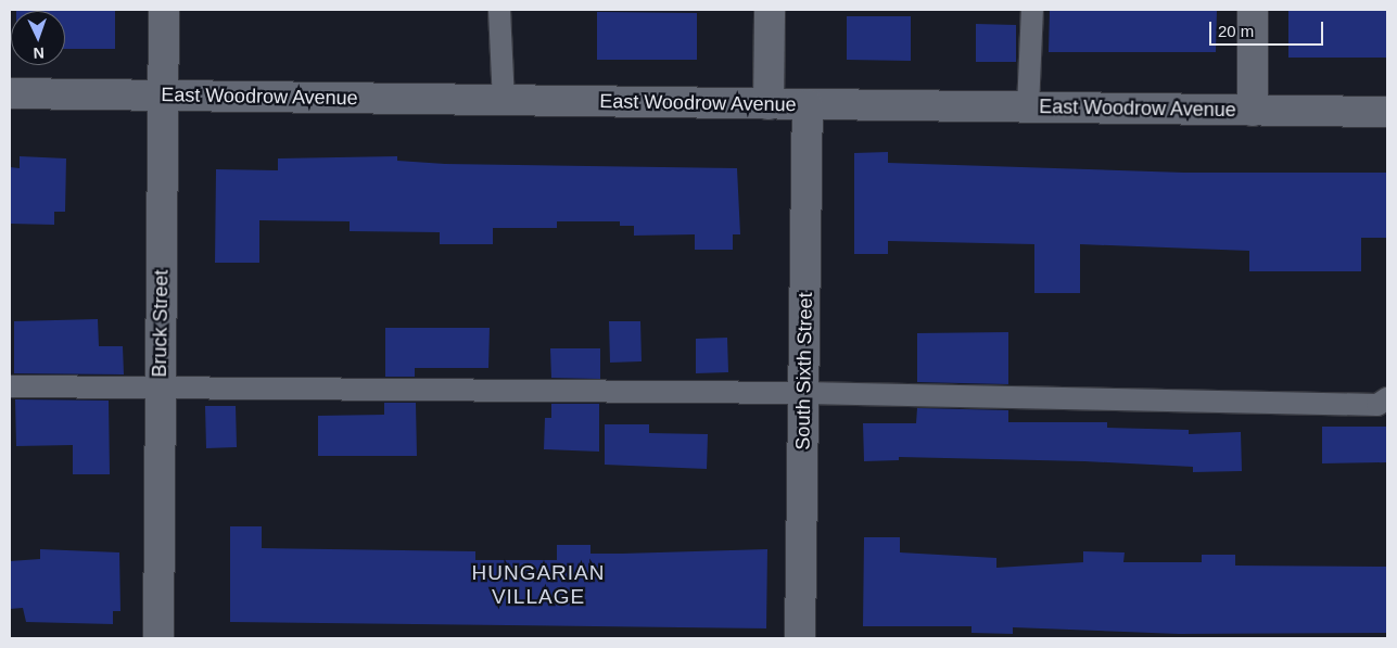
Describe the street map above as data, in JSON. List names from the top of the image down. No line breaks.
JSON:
{"streets":{"street":["East Woodrow Avenue","Bruck Street","South Sixth Street"]},"crossings":[["East Woodrow Avenue","Bruck Street"],["East Woodrow Avenue","South Sixth Street"]],"districts":["HUNGARIAN VILLAGE"],"scale_bar":"20 m","north":"bottom"}
